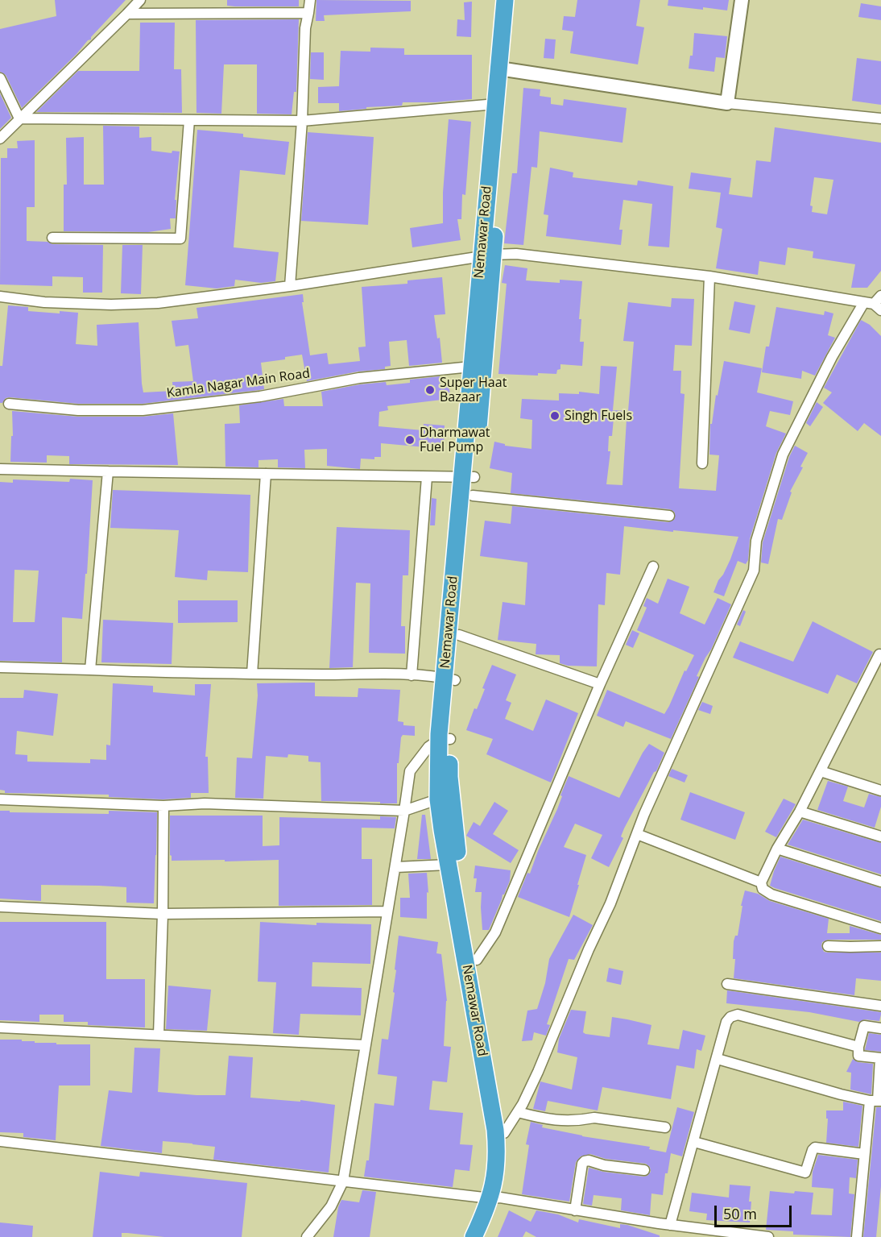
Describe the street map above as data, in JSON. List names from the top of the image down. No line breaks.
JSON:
{"streets":{"highway":["Nemawar Road"],"street":["Kamla Nagar Main Road"]},"crossings":[["Nemawar Road","Kamla Nagar Main Road"]],"places":["Super Haat Bazaar","Singh Fuels","Dharmawat Fuel Pump"],"scale_bar":"50 m"}
